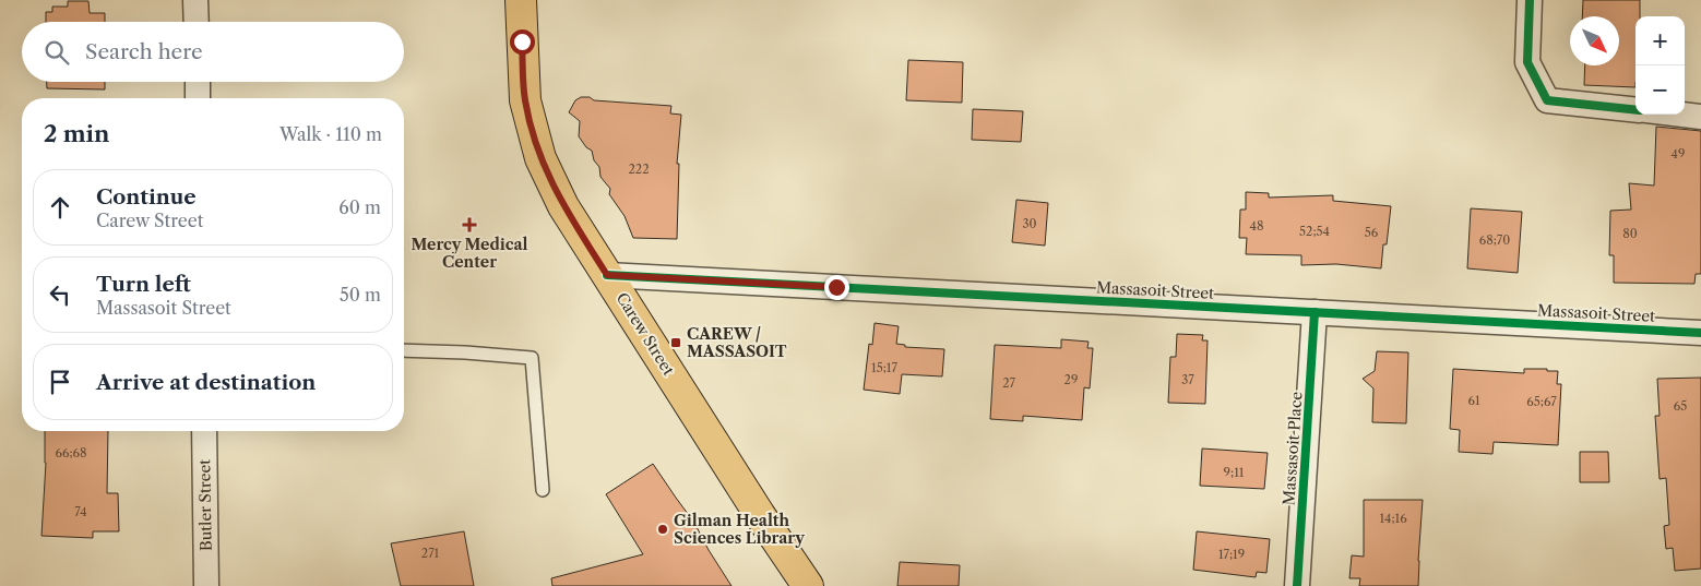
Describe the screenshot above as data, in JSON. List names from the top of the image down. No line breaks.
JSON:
{"streets":{"main road":["Carew Street"],"street":["Massasoit Street","Massasoit Place","Butler Street"]},"crossings":[["Massasoit Street","Carew Street"],["Massasoit Street","Massasoit Place"]],"places":{"health":["Mercy Medical Center"],"transit":["CAREW / MASSASOIT"],"other":["Gilman Health Sciences Library"]},"house_numbers":["49","222","30","48","52;54","56","80","68;70","15;17","29","37","27","61","65;67","65","66;68","9;11","74","14;16","271","17;19"],"north":"bottom right","page":{"map_buttons":["+","−"],"search":"Search here","heading":["2 min","Walk · 110 m"],"list":[["Continue","Carew Street","60 m"],["Turn left","Massasoit Street","50 m"],"Arrive at destination"]}}
